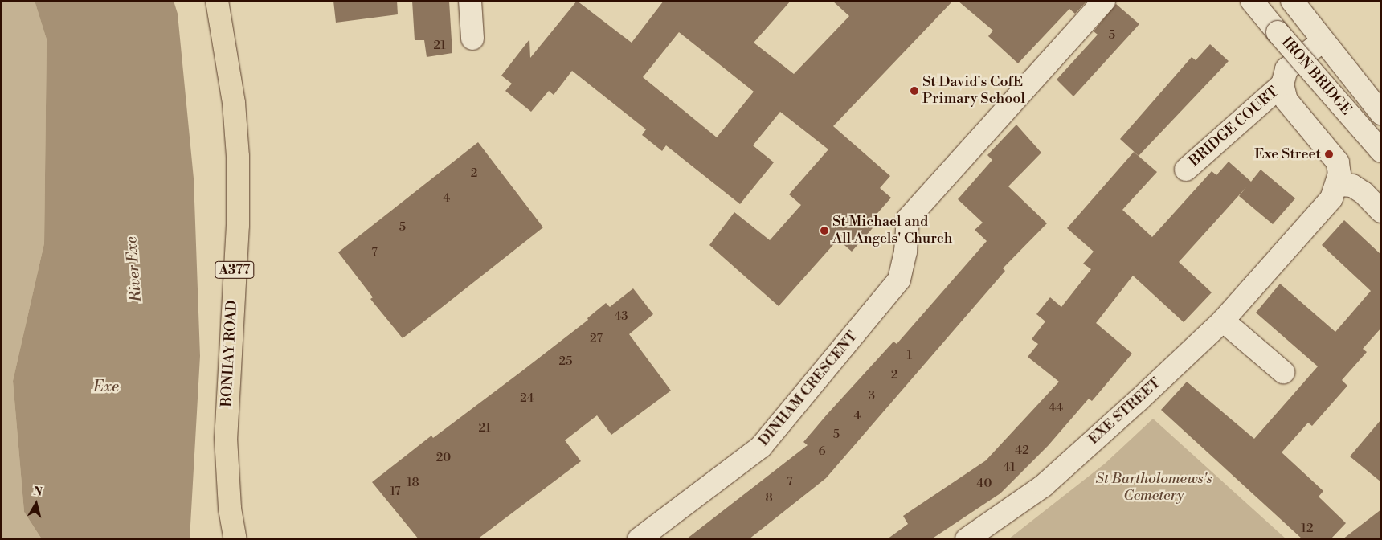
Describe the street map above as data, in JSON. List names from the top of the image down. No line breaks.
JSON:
{"streets":{"highway":["A377","BONHAY ROAD"],"street":["IRON BRIDGE","BRIDGE COURT","DINHAM CRESCENT","EXE STREET"]},"crossings":[["BRIDGE COURT","EXE STREET"]],"water":["River Exe","Exe"],"parks":["St Bartholomews's Cemetery"],"places":["St David's CofE Primary School","Exe Street","St Michael and All Angels' Church"],"house_numbers":["5","21","2","4","5","7","43","27","1","25","2","3","24","44","4","21","5","42","6","20","41","7","18","40","17","8","12"],"north":"top"}
